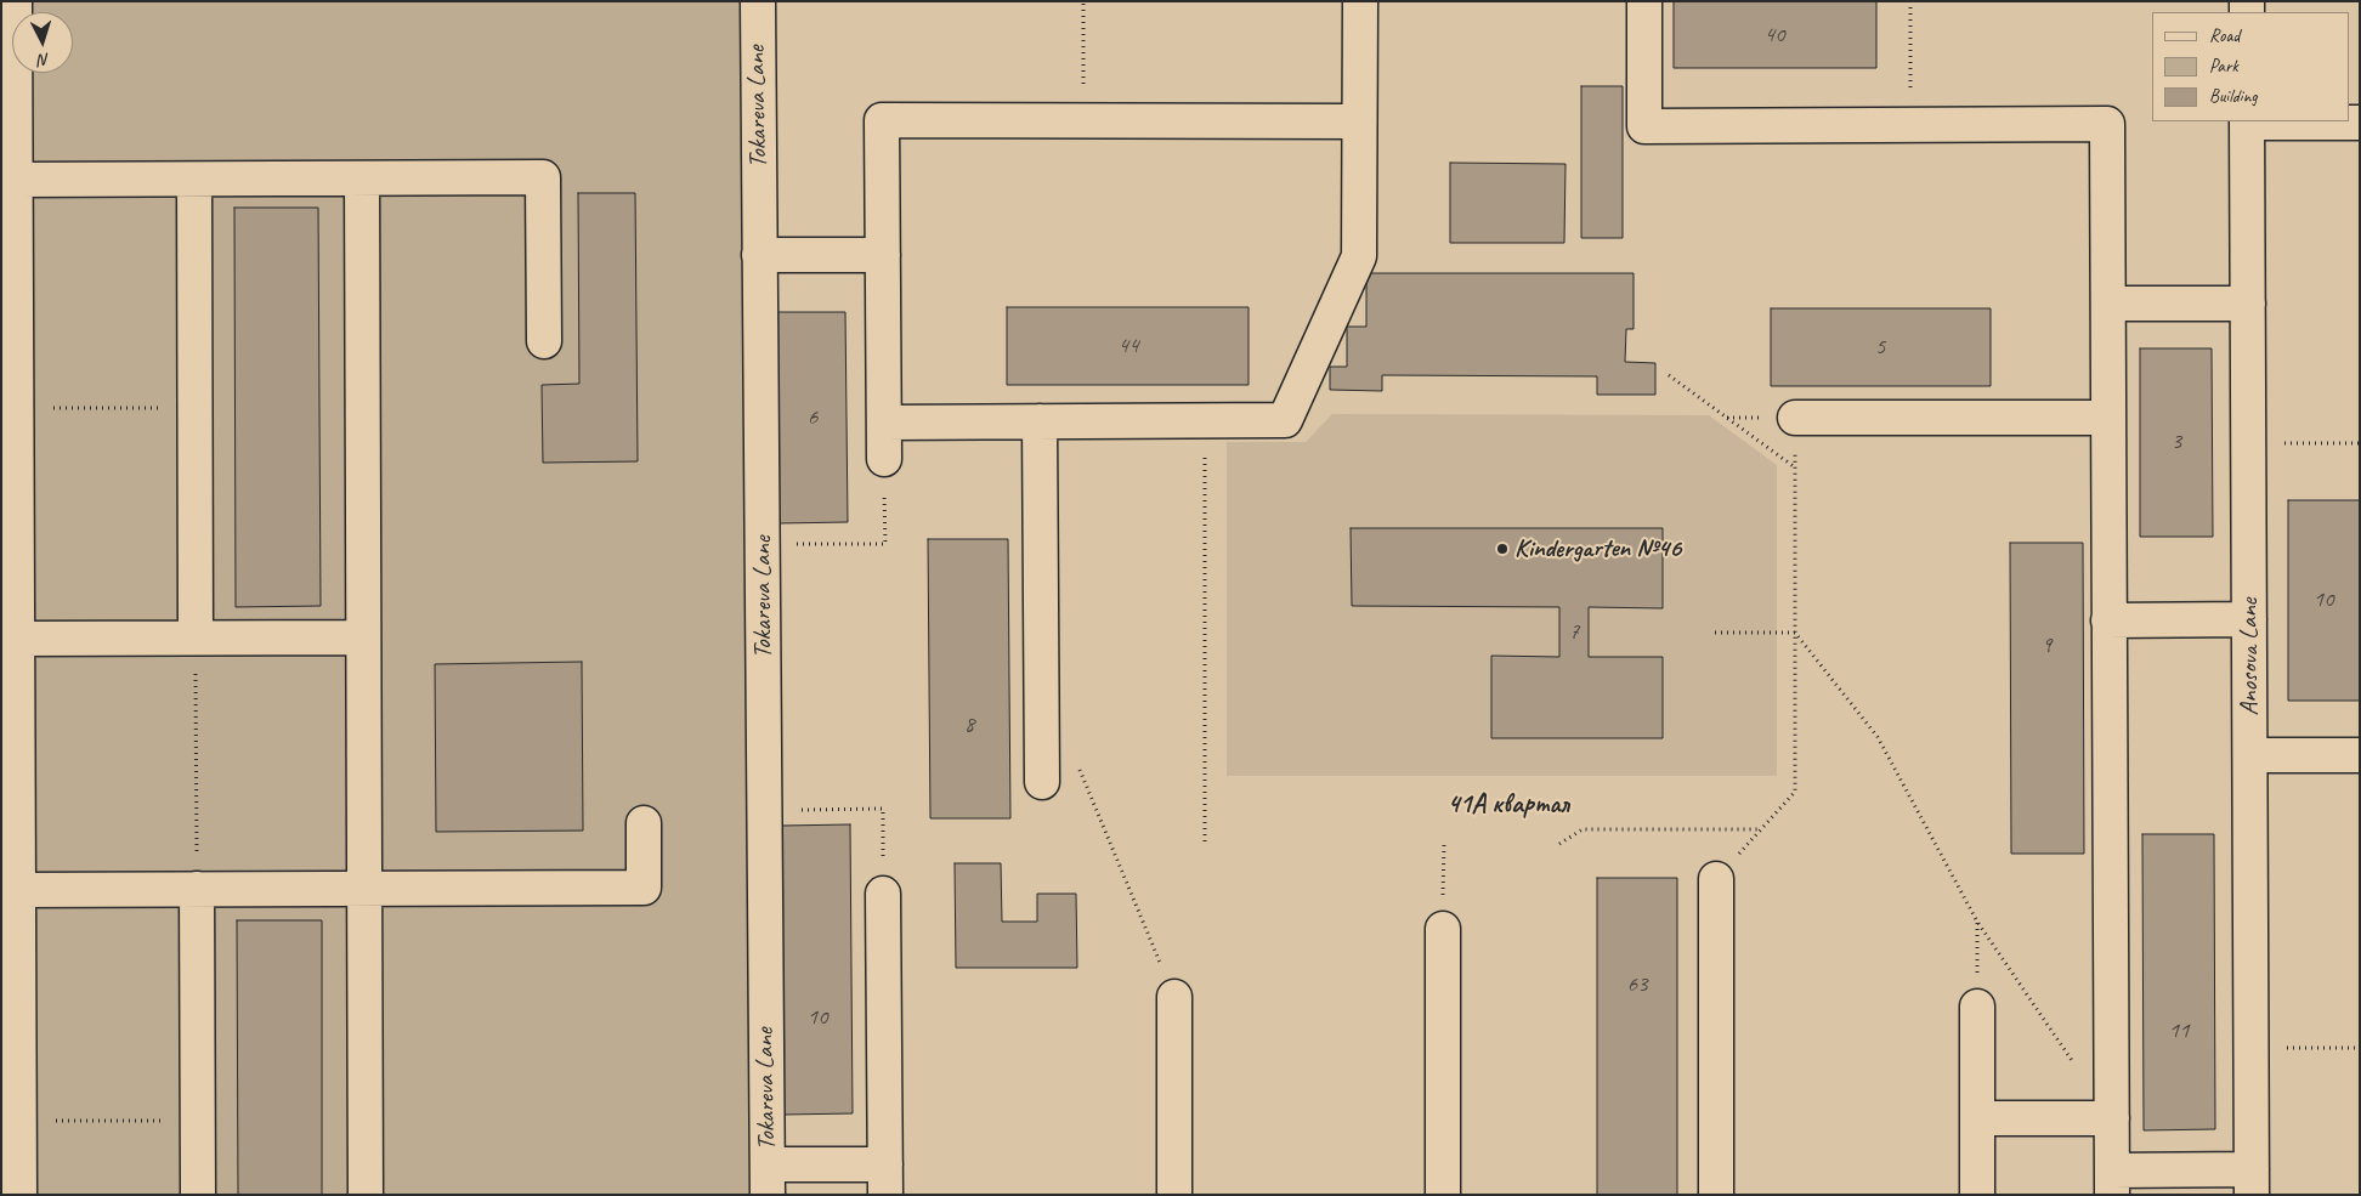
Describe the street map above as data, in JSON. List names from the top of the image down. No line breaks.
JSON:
{"streets":{"street":["Tokareva Lane","Anosova Lane"]},"districts":["41А квартал"],"places":["Kindergarten №46"],"house_numbers":["40","44","5","6","3","10","7","9","8","63","10","11"],"legend":["Road","Park","Building"],"north":"bottom"}
